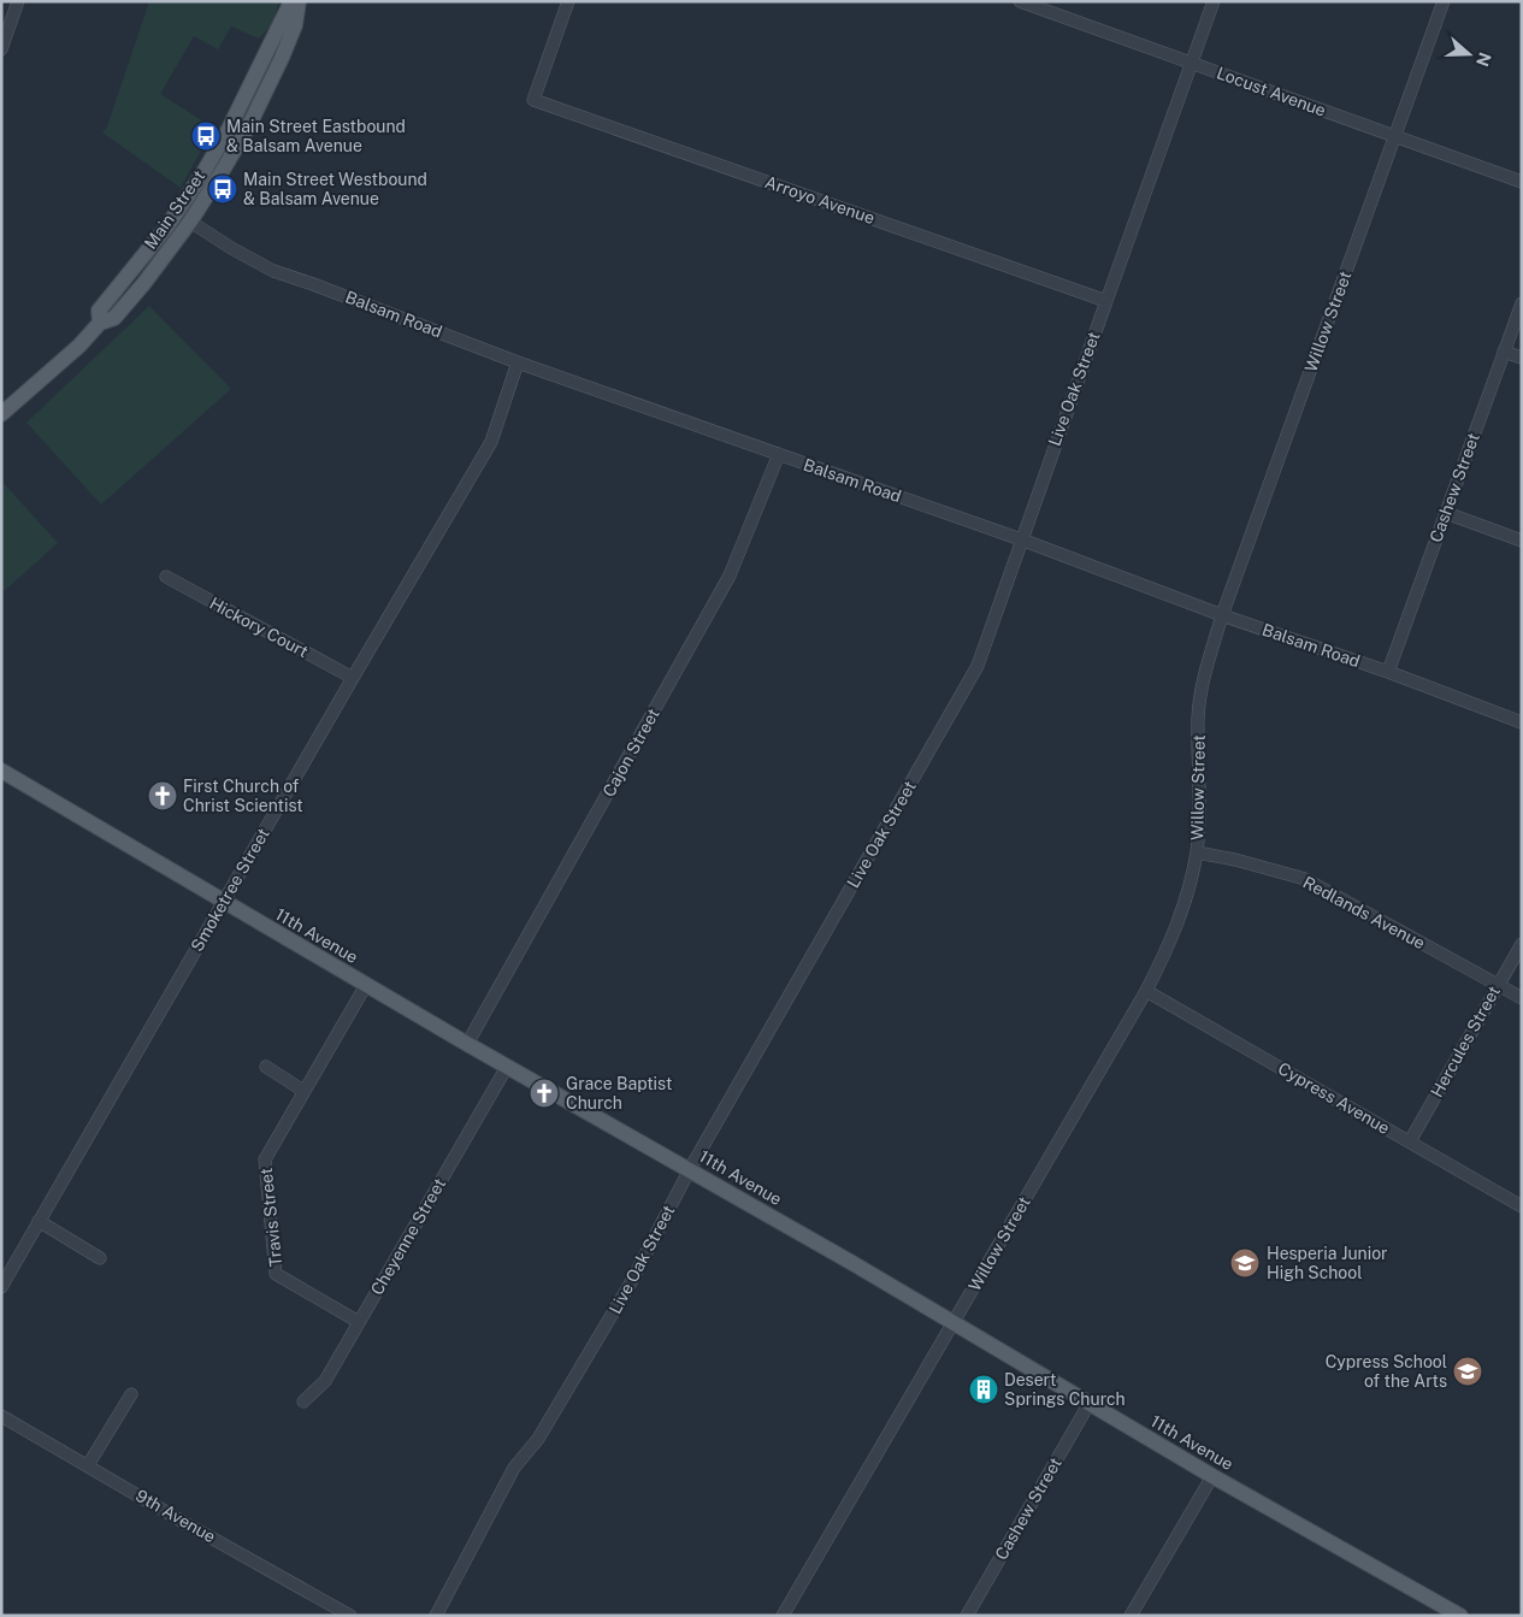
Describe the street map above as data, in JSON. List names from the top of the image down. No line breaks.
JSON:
{"streets":{"main road":["Main Street","11th Avenue"],"street":["Locust Avenue","Arroyo Avenue","Balsam Road","Willow Street","Live Oak Street","Cashew Street","Hickory Court","Cajon Street","Smoketree Street","Redlands Avenue","Hercules Street","Cypress Avenue","Travis Street","Cheyenne Street","9th Avenue"]},"crossings":[["Locust Avenue","Willow Street"],["Locust Avenue","Live Oak Street"],["Arroyo Avenue","Live Oak Street"],["Main Street","Balsam Road"],["Balsam Road","Willow Street"],["Balsam Road","Live Oak Street"],["Balsam Road","Cashew Street"],["Balsam Road","Cajon Street"],["Balsam Road","Smoketree Street"],["Willow Street","Redlands Avenue"],["Willow Street","11th Avenue"],["Willow Street","Cypress Avenue"],["Live Oak Street","11th Avenue"],["Cashew Street","11th Avenue"],["Hickory Court","Smoketree Street"],["Cajon Street","11th Avenue"],["Smoketree Street","11th Avenue"],["Redlands Avenue","Hercules Street"],["11th Avenue","Travis Street"],["11th Avenue","Cheyenne Street"],["Hercules Street","Cypress Avenue"],["Travis Street","Cheyenne Street"]],"places":{"bus stop":["Main Street Eastbound & Balsam Avenue","Main Street Westbound & Balsam Avenue"],"church":["First Church of Christ Scientist","Grace Baptist Church"],"school or university":["Hesperia Junior High School","Cypress School of the Arts"],"building":["Desert Springs Church"]},"north":"right"}
